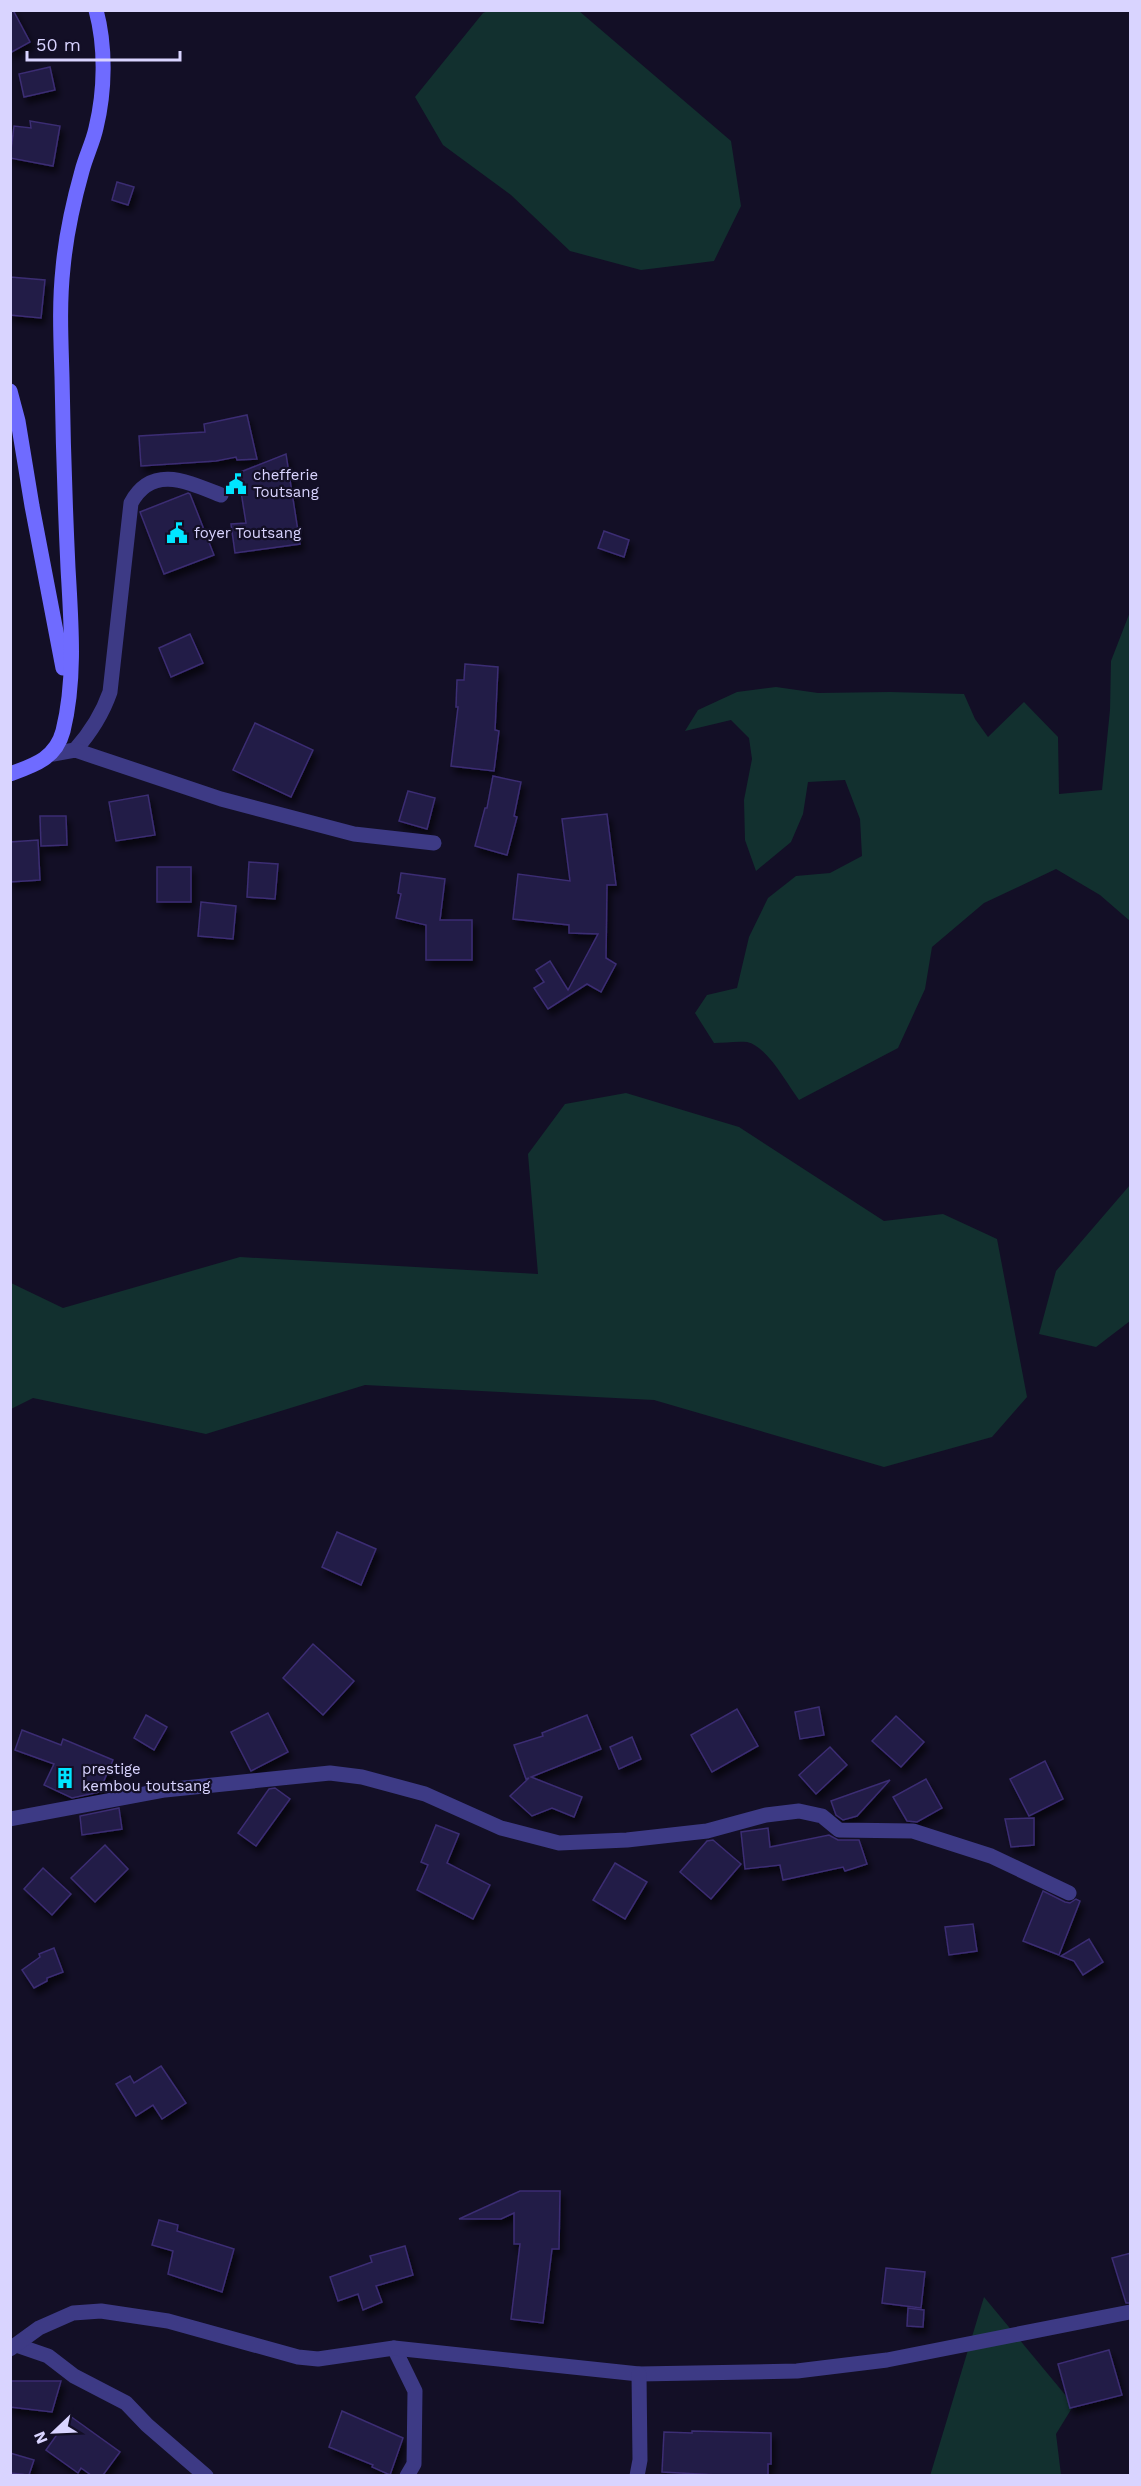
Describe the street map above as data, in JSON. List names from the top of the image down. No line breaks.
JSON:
{"places":{"public building":["chefferie Toutsang","foyer Toutsang"],"building":["prestige kembou toutsang"]},"scale_bar":"50 m","north":"bottom left"}
